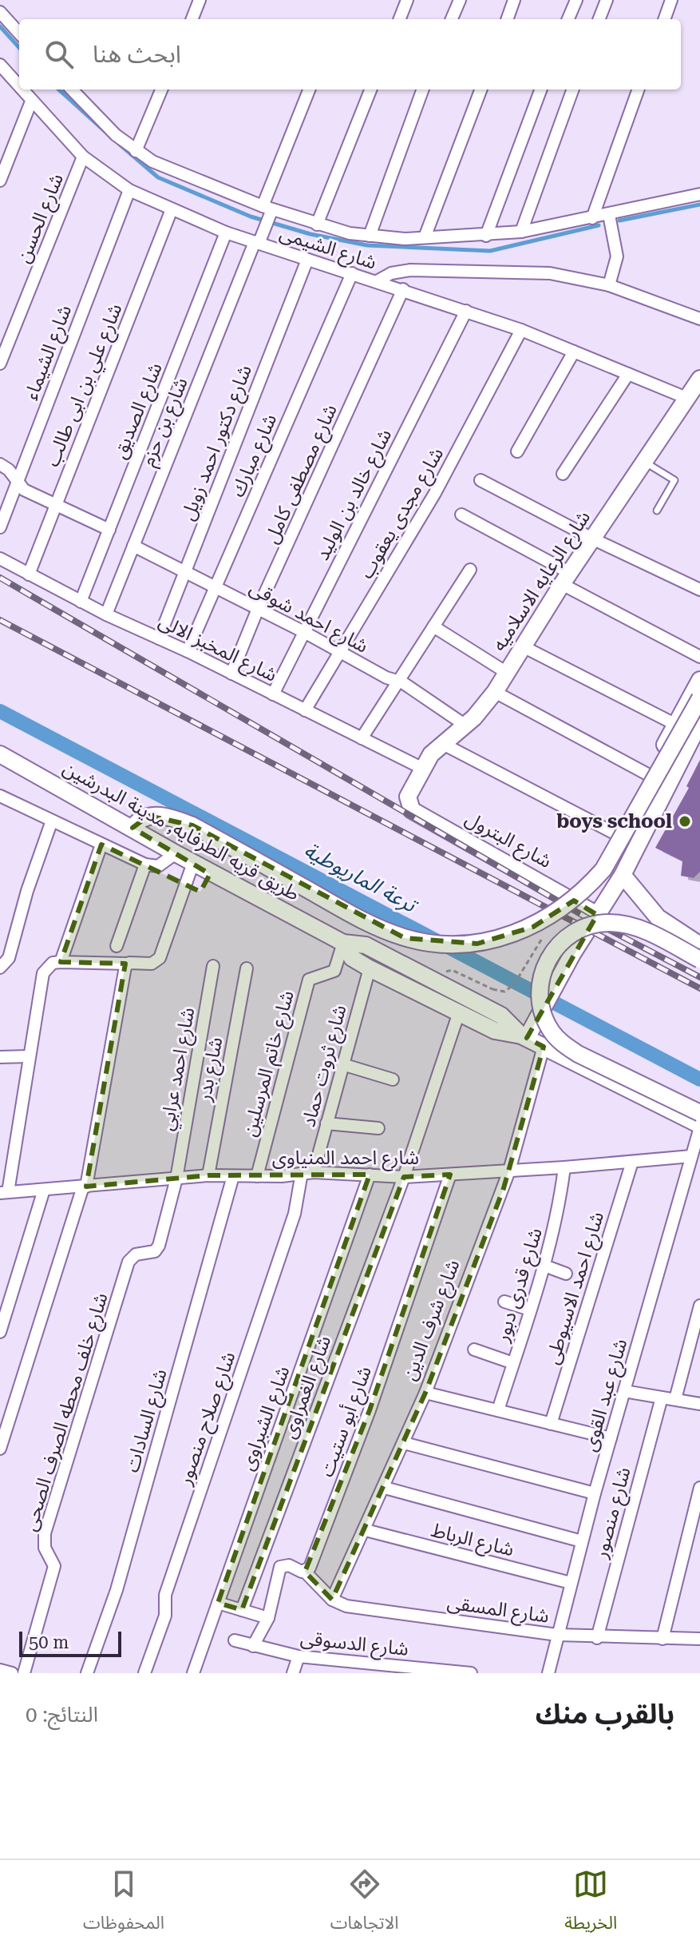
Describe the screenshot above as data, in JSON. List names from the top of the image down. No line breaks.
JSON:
{"streets":{"main road":["شارع الرعايه الاسلاميه","طريق قريه الطرفايه, مدينة البدرشين","شارع البترول"],"street":["شارع الحسن","شارع الشيمى","شارع الشيماء","شارع علي بن ابى طالب","شارع الصديق","شارع بن حزم","شارع دكتور احمد زويل","شارع مبارك","شارع مصطفى كامل","شارع خالد بن الوليد","شارع مجدى يعقوب","شارع احمد شوقى","شارع المخبز الالى","شارع خاتم المرسلين","شارع ثروت حماد","شارع احمد عرابي","شارع بدر","شارع احمد المنياوى","شارع قدرى دبور","شارع احمد الاسيوطى","شارع شرف الدين","شارع الغمراوى","شارع عبد القوى","شارع خلف محطه الصرف الصحى","شارع صلاح منصور","شارع الشبراوى","شارع السادات","شارع أبو ستيت","شارع منصور","شارع الرباط","شارع المسقى","شارع الدسوقى"]},"crossings":[["شارع الحسن","شارع الشيمى"],["شارع الشيمى","شارع الشيماء"],["شارع الشيمى","شارع علي بن ابى طالب"],["شارع الشيمى","شارع الصديق"],["شارع الشيمى","شارع بن حزم"],["شارع الشيمى","شارع دكتور احمد زويل"],["شارع الشيمى","شارع مبارك"],["شارع الشيمى","شارع مصطفى كامل"],["شارع الشيمى","شارع خالد بن الوليد"],["شارع الشيمى","شارع مجدى يعقوب"],["شارع الشيمى","شارع الرعايه الاسلاميه"],["شارع علي بن ابى طالب","شارع المخبز الالى"],["شارع الصديق","شارع المخبز الالى"],["شارع بن حزم","شارع احمد شوقى"],["شارع بن حزم","شارع المخبز الالى"],["شارع دكتور احمد زويل","شارع احمد شوقى"],["شارع دكتور احمد زويل","شارع المخبز الالى"],["شارع مبارك","شارع احمد شوقى"],["شارع مبارك","شارع المخبز الالى"],["شارع مصطفى كامل","شارع احمد شوقى"],["شارع مصطفى كامل","شارع المخبز الالى"],["شارع خالد بن الوليد","شارع احمد شوقى"],["شارع خالد بن الوليد","شارع المخبز الالى"],["شارع مجدى يعقوب","شارع احمد شوقى"],["شارع مجدى يعقوب","شارع المخبز الالى"],["شارع الرعايه الاسلاميه","شارع احمد شوقى"],["شارع الرعايه الاسلاميه","شارع المخبز الالى"],["شارع الرعايه الاسلاميه","شارع البترول"],["طريق قريه الطرفايه, مدينة البدرشين","شارع خاتم المرسلين"],["طريق قريه الطرفايه, مدينة البدرشين","شارع ثروت حماد"],["طريق قريه الطرفايه, مدينة البدرشين","شارع شرف الدين"],["طريق قريه الطرفايه, مدينة البدرشين","شارع الغمراوى"],["طريق قريه الطرفايه, مدينة البدرشين","شارع عبد القوى"],["شارع خاتم المرسلين","شارع احمد المنياوى"],["شارع ثروت حماد","شارع احمد المنياوى"],["شارع ثروت حماد","شارع صلاح منصور"],["شارع احمد عرابي","شارع احمد المنياوى"],["شارع احمد عرابي","شارع خلف محطه الصرف الصحى"],["شارع بدر","شارع احمد المنياوى"],["شارع احمد المنياوى","شارع قدرى دبور"],["شارع احمد المنياوى","شارع احمد الاسيوطى"],["شارع احمد المنياوى","شارع شرف الدين"],["شارع احمد المنياوى","شارع الغمراوى"],["شارع احمد المنياوى","شارع عبد القوى"],["شارع احمد المنياوى","شارع خلف محطه الصرف الصحى"],["شارع احمد المنياوى","شارع صلاح منصور"],["شارع احمد المنياوى","شارع الشبراوى"],["شارع احمد المنياوى","شارع السادات"],["شارع احمد المنياوى","شارع أبو ستيت"],["شارع شرف الدين","شارع الرباط"],["شارع شرف الدين","شارع المسقى"],["شارع عبد القوى","شارع الرباط"],["شارع عبد القوى","شارع المسقى"],["شارع منصور","شارع المسقى"]],"water":["ترعة الماريوطية"],"places":["boys school"],"scale_bar":"50 m","page":{"search":"ابحث هنا","scale":"50 m","heading":["بالقرب منك","النتائج: 0"],"nav":["الخريطة","الاتجاهات","المحفوظات"]}}
